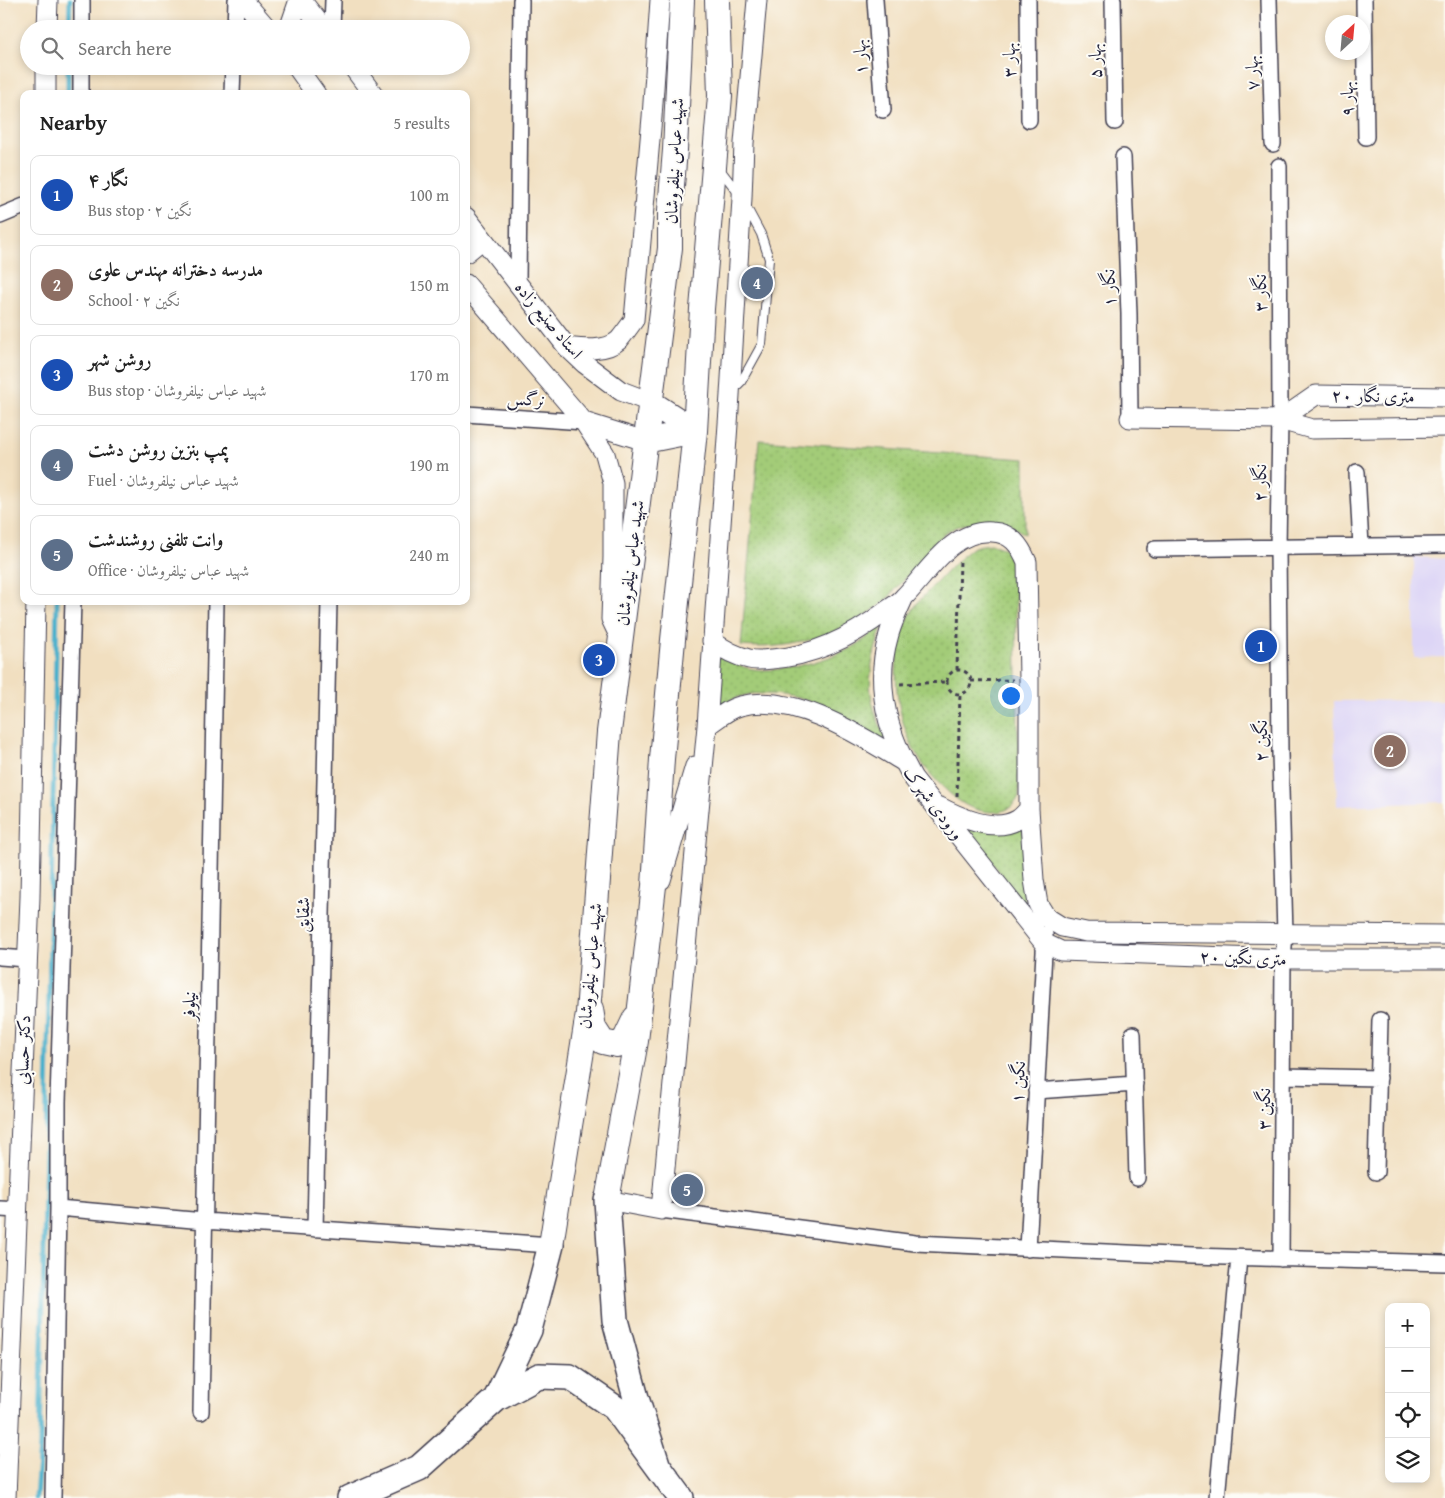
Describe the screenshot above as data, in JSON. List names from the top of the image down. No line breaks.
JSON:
{"streets":{"main road":["شهید عباس نیلفروشان"],"street":["بهار ۱","بهار ۳","بهار ۵","بهار ۷","بهار ۹","نگار ۱","نگار ۳","استاد صنیع زاده","۲۰ متری نگار","نرگس","نگار ۲","نگین ۲","ورودی شهرک","شقایق","۲۰ متری نگین","نیلوفر","دکتر حسابی","نگین ۱","نگین ۳"]},"crossings":[["شهید عباس نیلفروشان","استاد صنیع زاده"],["نگار ۱","۲۰ متری نگار"],["نگار ۳","۲۰ متری نگار"],["نگار ۳","نگار ۲"],["۲۰ متری نگار","نگار ۲"],["نگار ۲","نگین ۲"],["نگین ۲","۲۰ متری نگین"],["نگین ۲","نگین ۳"],["ورودی شهرک","۲۰ متری نگین"],["ورودی شهرک","نگین ۱"],["۲۰ متری نگین","نگین ۱"],["۲۰ متری نگین","نگین ۳"]],"north":"top right","page":{"search":"Search here","heading":["Nearby","5 results"],"list":[{"mark":"1","name":"نگار ۴","note":"Bus stop · نگین ۲","value":"100 m"},{"mark":"2","name":"مدرسه دخترانه مهندس علوی","note":"School · نگین ۲","value":"150 m"},{"mark":"3","name":"روشن شهر","note":"Bus stop · شهید عباس نیلفروشان","value":"170 m"},{"mark":"4","name":"پمپ بنزین روشن دشت","note":"Fuel · شهید عباس نیلفروشان","value":"190 m"},{"mark":"5","name":"وانت تلفنی روشندشت","note":"Office · شهید عباس نیلفروشان","value":"240 m"}],"pins":["4","1","3","2","5"],"map_buttons":["+","−"]}}
